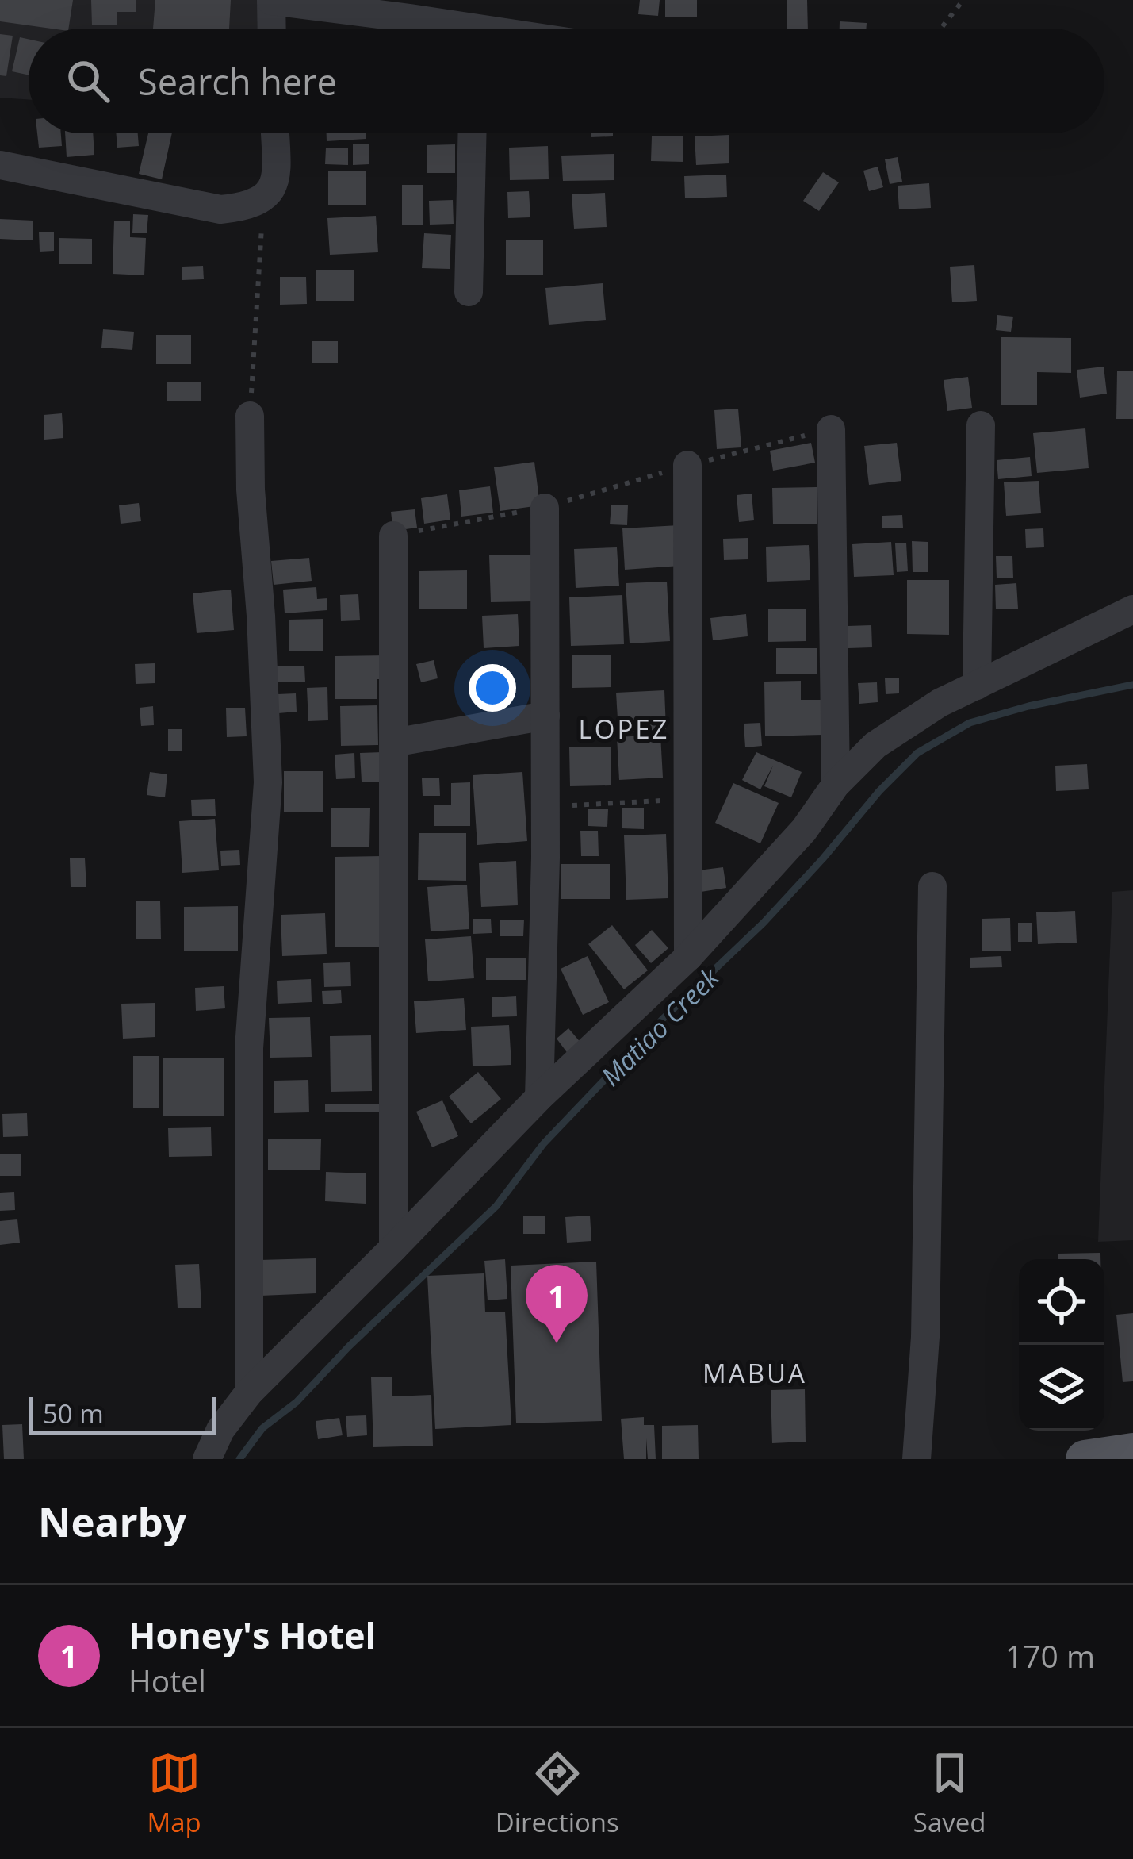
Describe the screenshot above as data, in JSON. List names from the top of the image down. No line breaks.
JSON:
{"districts":["LOPEZ","MABUA"],"water":["Matiao Creek"],"scale_bar":"50 m","page":{"search":"Search here","pins":"1","scale":"50 m","heading":"Nearby","list":[{"mark":"1","name":"Honey's Hotel","note":"Hotel","value":"170 m"}],"nav":["Map","Directions","Saved"]}}
